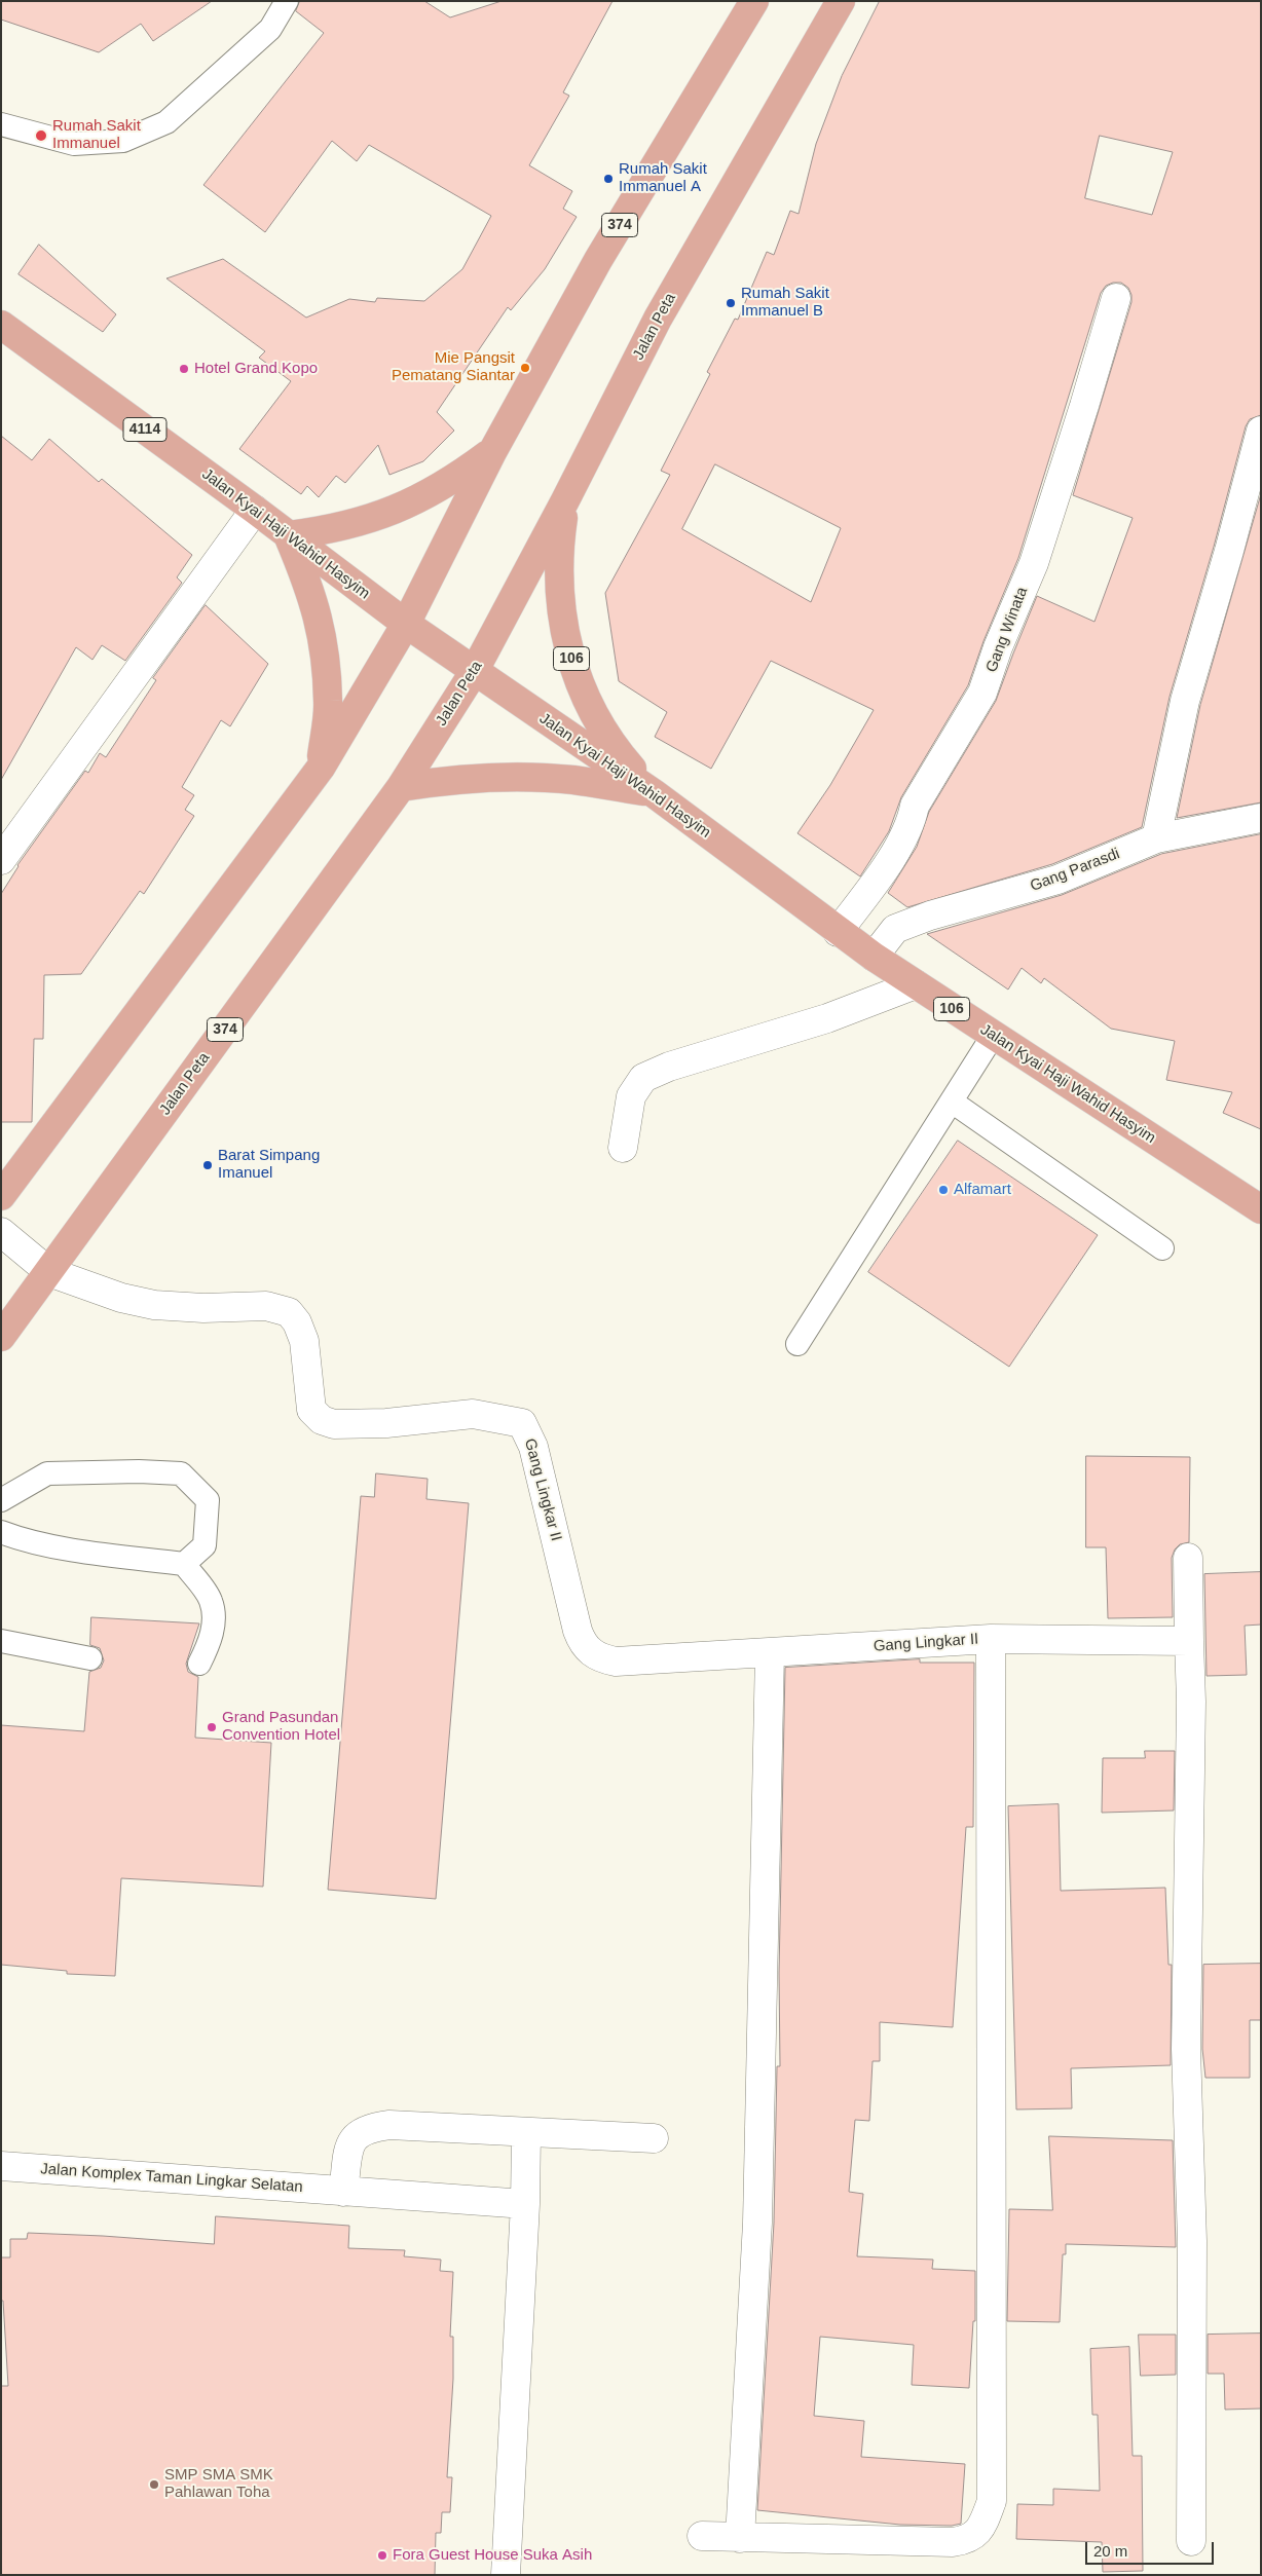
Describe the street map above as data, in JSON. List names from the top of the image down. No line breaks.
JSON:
{"streets":{"main road":["374","Jalan Peta","4114","Jalan Kyai Haji Wahid Hasyim","106"],"street":["Gang Winata","Gang Parasdi","Gang Lingkar II","Jalan Komplex Taman Lingkar Selatan"]},"crossings":[["374","Jalan Kyai Haji Wahid Hasyim"],["Jalan Peta","Jalan Kyai Haji Wahid Hasyim"],["Jalan Peta","106"],["Jalan Peta","Gang Lingkar II"],["Jalan Kyai Haji Wahid Hasyim","Gang Winata"],["Jalan Kyai Haji Wahid Hasyim","106"],["Jalan Kyai Haji Wahid Hasyim","Gang Parasdi"]],"places":["Rumah Sakit Immanuel","Rumah Sakit Immanuel A","Rumah Sakit Immanuel B","Mie Pangsit Pematang Siantar","Hotel Grand Kopo","Barat Simpang Imanuel","Alfamart","Grand Pasundan Convention Hotel","SMP SMA SMK Pahlawan Toha","Fora Guest House Suka Asih"],"scale_bar":"20 m"}
